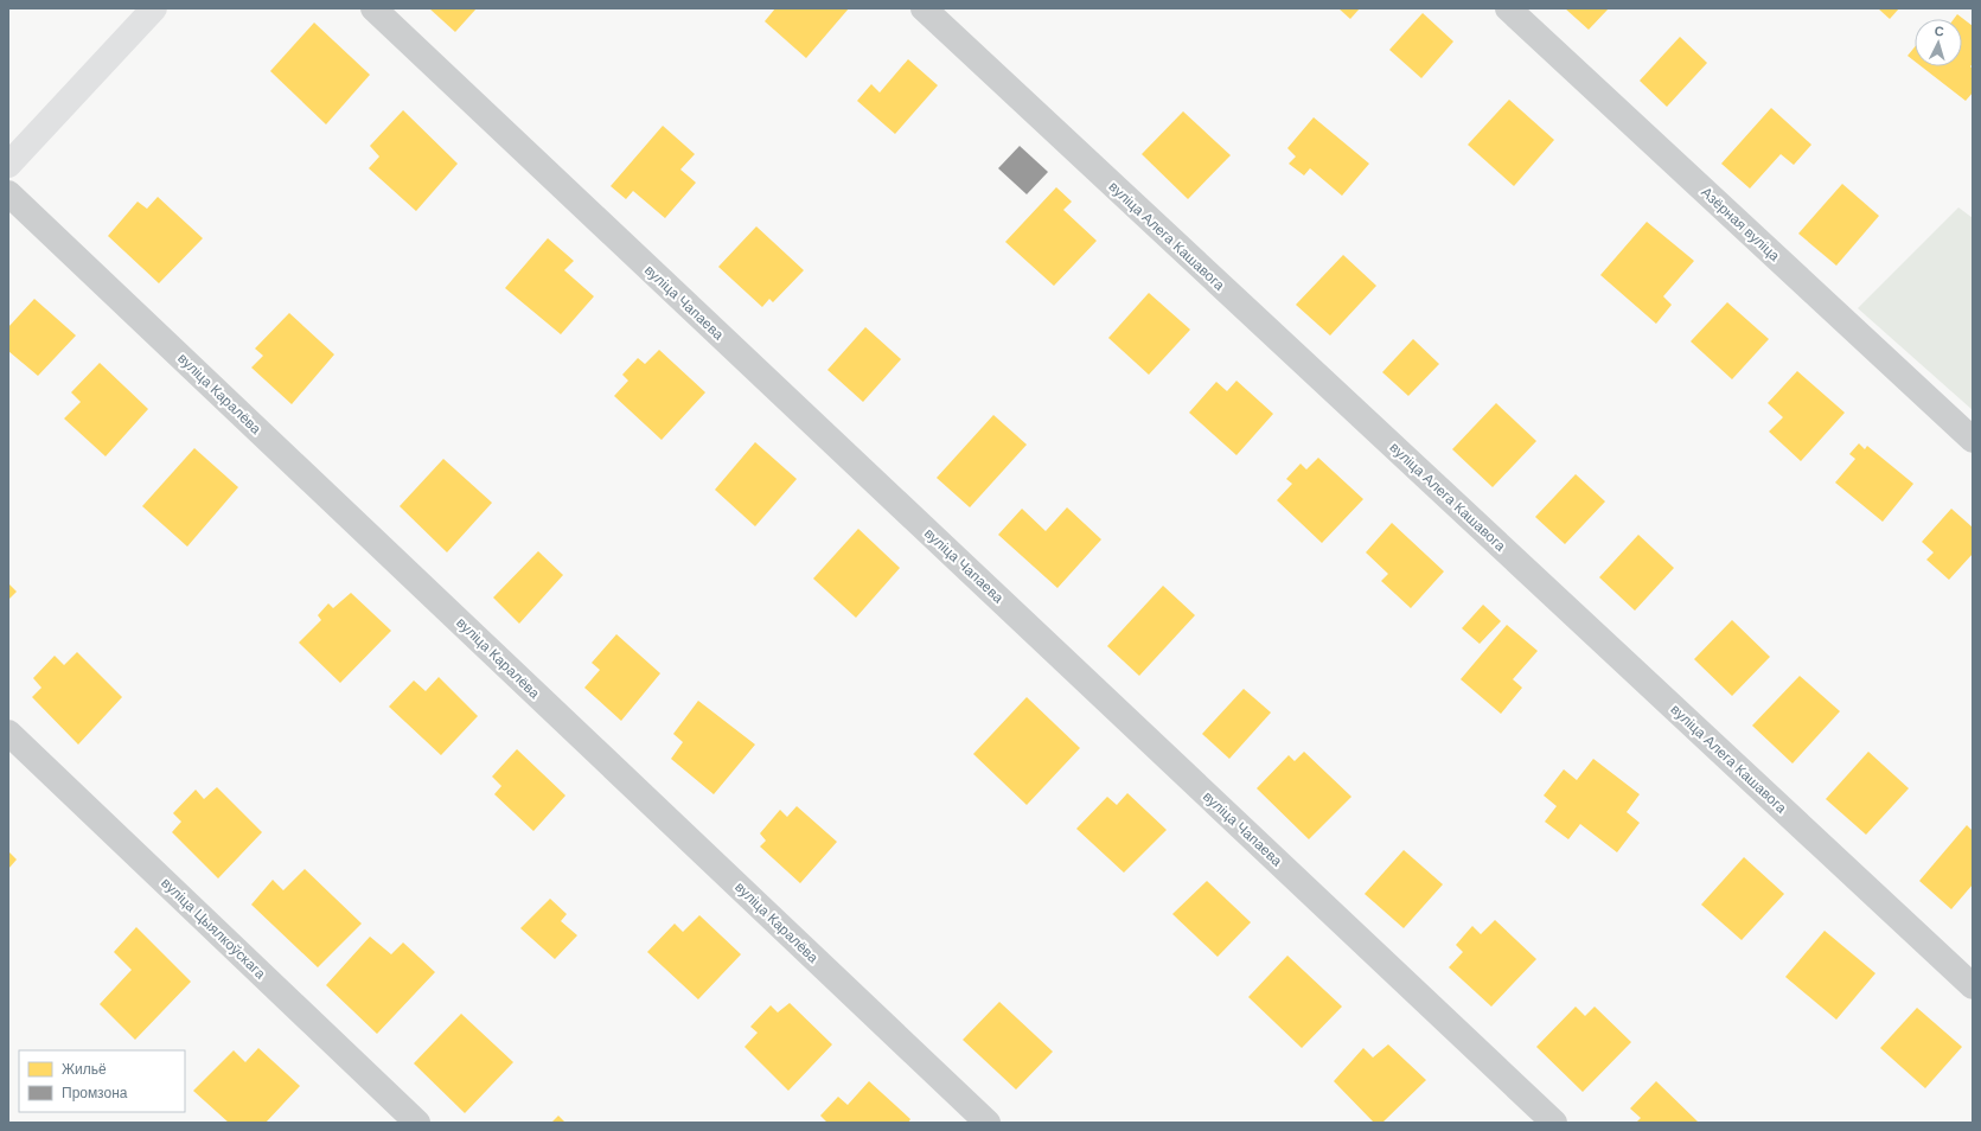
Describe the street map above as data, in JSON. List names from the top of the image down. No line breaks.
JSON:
{"streets":{"street":["Азёрная вуліца","вуліца Алега Кашавога","вуліца Чапаева","вуліца Каралёва","вуліца Цыялкоўскага"]},"legend":["Жильё","Промзона"],"north":"top"}
